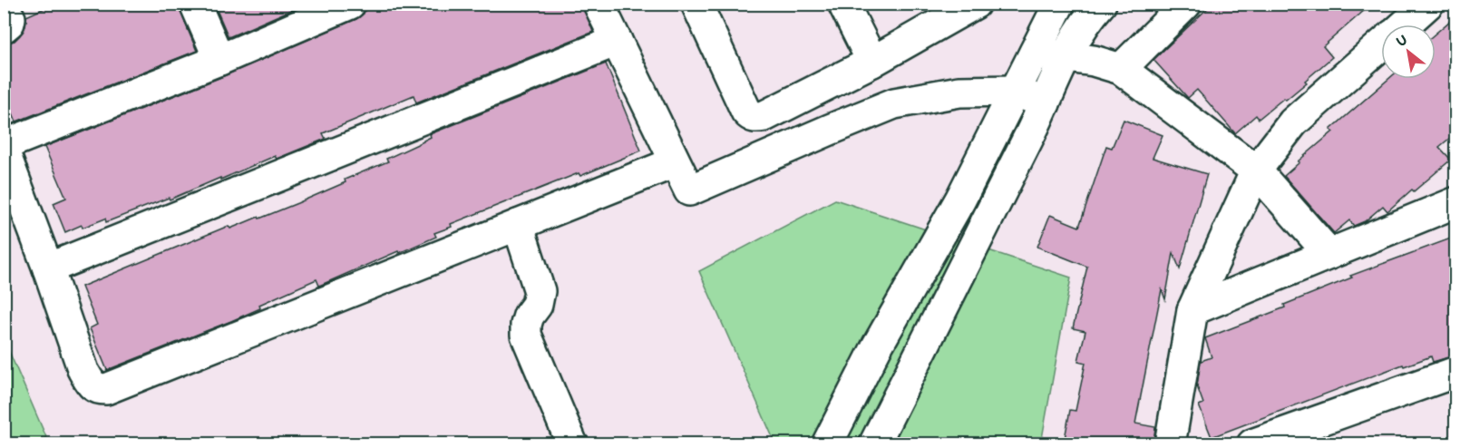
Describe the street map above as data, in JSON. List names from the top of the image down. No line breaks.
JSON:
{"north":"top left"}
